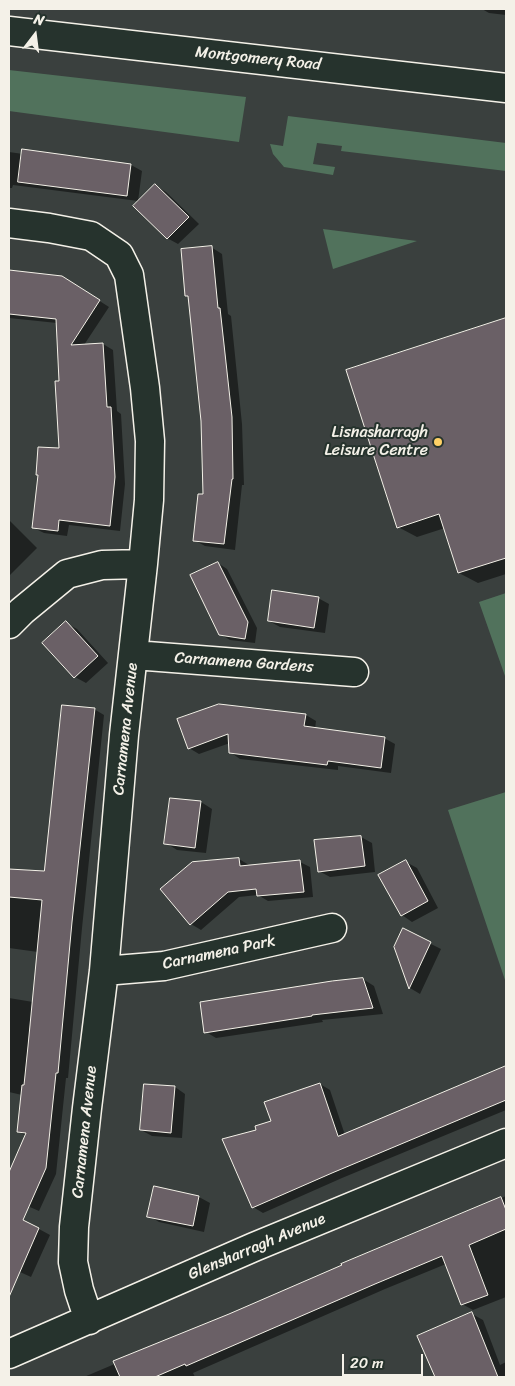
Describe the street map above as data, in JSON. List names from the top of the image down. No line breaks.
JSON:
{"streets":{"street":["Montgomery Road","Carnamena Gardens","Carnamena Avenue","Carnamena Park","Glensharragh Avenue"]},"crossings":[["Carnamena Gardens","Carnamena Avenue"],["Carnamena Avenue","Carnamena Park"],["Carnamena Avenue","Glensharragh Avenue"]],"places":["Lisnasharragh Leisure Centre"],"scale_bar":"20 m","north":"top"}
